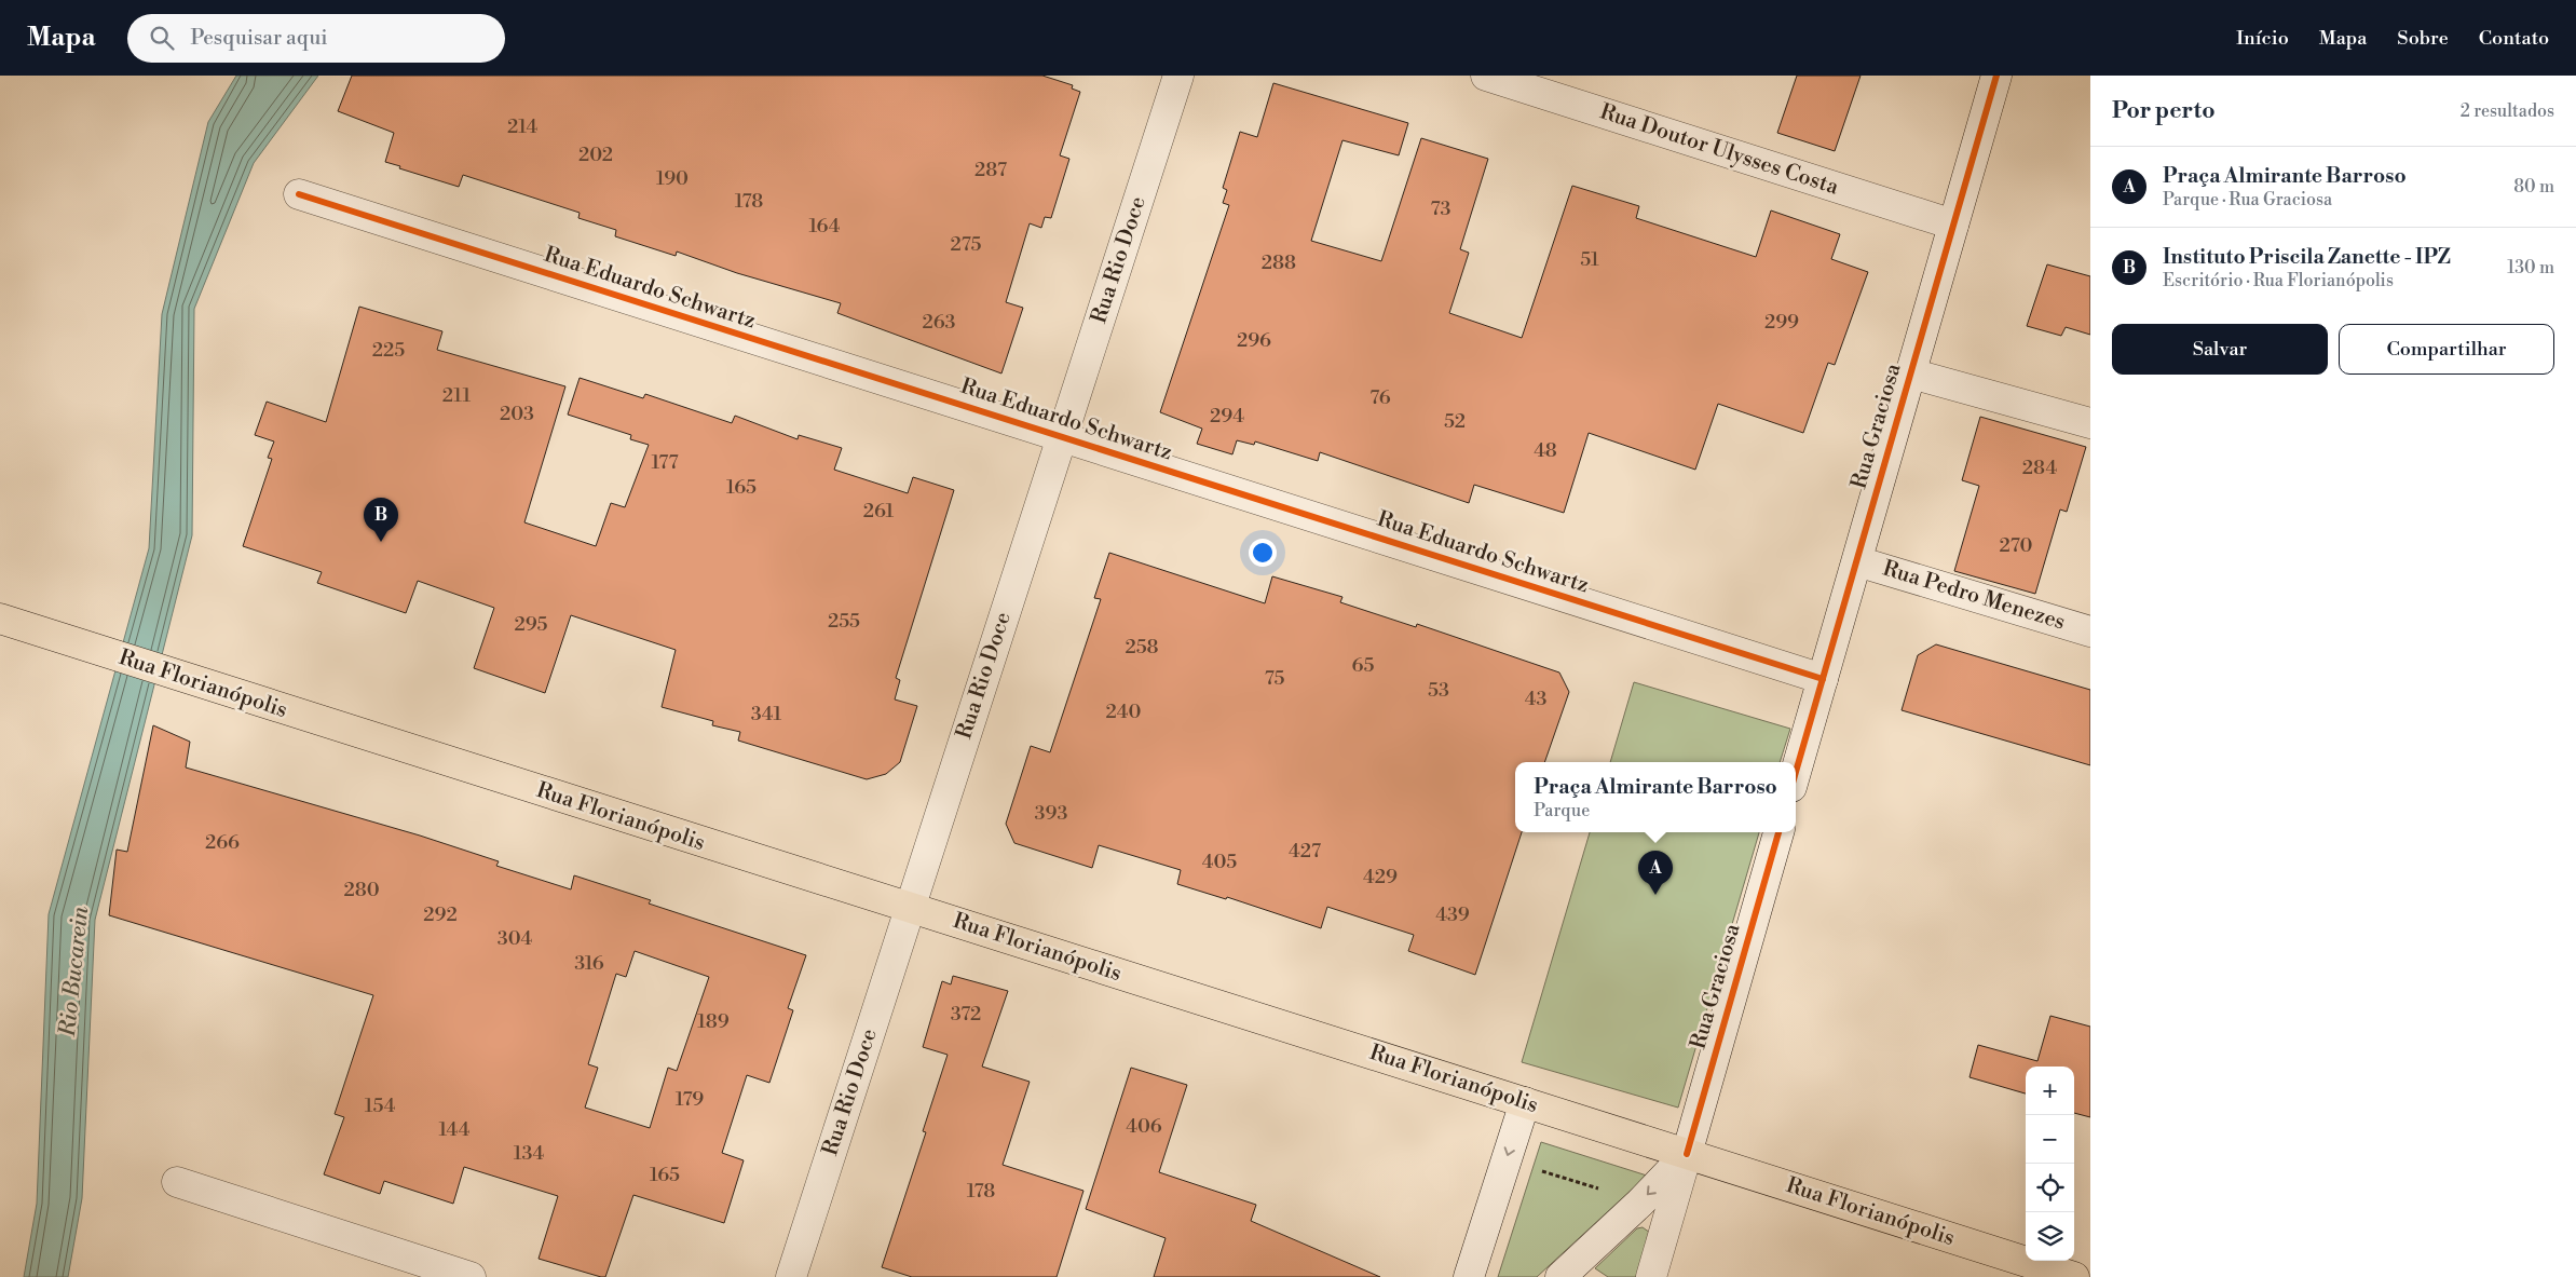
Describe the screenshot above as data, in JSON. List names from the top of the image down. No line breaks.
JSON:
{"streets":{"main road":["Rua Florianópolis"],"street":["Rua Doutor Ulysses Costa","Rua Rio Doce","Rua Eduardo Schwartz","Rua Graciosa","Rua Pedro Menezes"]},"crossings":[["Rua Doutor Ulysses Costa","Rua Graciosa"],["Rua Rio Doce","Rua Eduardo Schwartz"],["Rua Rio Doce","Rua Florianópolis"],["Rua Eduardo Schwartz","Rua Graciosa"],["Rua Graciosa","Rua Pedro Menezes"],["Rua Graciosa","Rua Florianópolis"]],"water":["Rio Bucarein"],"house_numbers":["214","202","287","190","178","73","164","275","51","288","263","299","296","225","211","76","203","294","52","48","177","284","165","261","270","255","295","258","65","75","53","43","240","341","393","266","427","405","429","280","292","439","304","316","372","189","179","154","406","144","134","165","178"],"page":{"header":"Mapa","search":"Pesquisar aqui","nav":["Início","Mapa","Sobre","Contato"],"heading":["Por perto","2 resultados"],"list":[{"mark":"A","name":"Praça Almirante Barroso","note":"Parque · Rua Graciosa","value":"80 m"},{"mark":"B","name":"Instituto Priscila Zanette - IPZ","note":"Escritório · Rua Florianópolis","value":"130 m"}],"buttons":["Salvar","Compartilhar"],"pins":["B","A"],"popup":["Praça Almirante Barroso","Parque"],"map_buttons":["+","−"]}}
